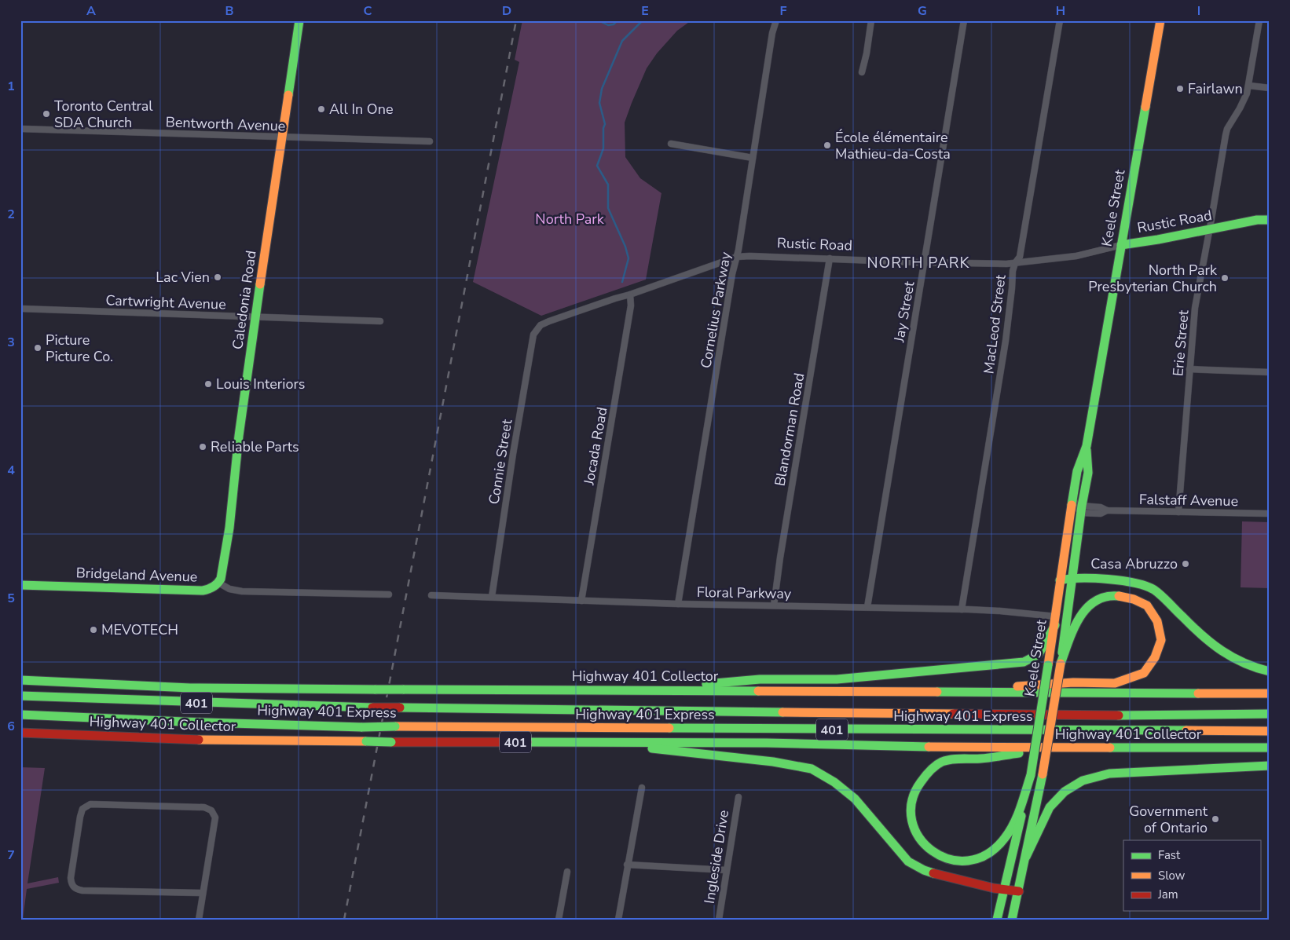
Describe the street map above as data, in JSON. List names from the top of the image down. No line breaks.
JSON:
{"streets":{"main road":["Keele Street","Rustic Road","Caledonia Road","Bridgeland Avenue","Highway 401 Collector","401","Highway 401 Express"],"street":["Bentworth Avenue","Cartwright Avenue","Cornelius Parkway","Jay Street","MacLeod Street","Erie Street","Blandorman Road","Jocada Road","Connie Street","Falstaff Avenue","Floral Parkway","Ingleside Drive"]},"crossings":[["Bentworth Avenue","Caledonia Road"],["Keele Street","Rustic Road"],["Keele Street","Falstaff Avenue"],["Keele Street","Floral Parkway"],["Rustic Road","Cornelius Parkway"],["Rustic Road","Jay Street"],["Rustic Road","MacLeod Street"],["Rustic Road","Erie Street"],["Rustic Road","Blandorman Road"],["Rustic Road","Jocada Road"],["Rustic Road","Connie Street"],["Caledonia Road","Cartwright Avenue"],["Caledonia Road","Bridgeland Avenue"],["Cornelius Parkway","Floral Parkway"],["Jay Street","Floral Parkway"],["MacLeod Street","Floral Parkway"],["Erie Street","Falstaff Avenue"],["Blandorman Road","Floral Parkway"],["Jocada Road","Floral Parkway"],["Connie Street","Floral Parkway"]],"districts":["NORTH PARK"],"parks":["North Park"],"places":["Fairlawn","All In One","Toronto Central SDA Church","École élémentaire Mathieu-da-Costa","Lac Vien","North Park Presbyterian Church","Picture Picture Co.","Louis Interiors","Reliable Parts","Casa Abruzzo","MEVOTECH","Government of Ontario"],"legend":["Fast","Slow","Jam"],"grid":{"columns":["A","B","C","D","E","F","G","H","I"],"rows":["1","2","3","4","5","6","7"]}}
